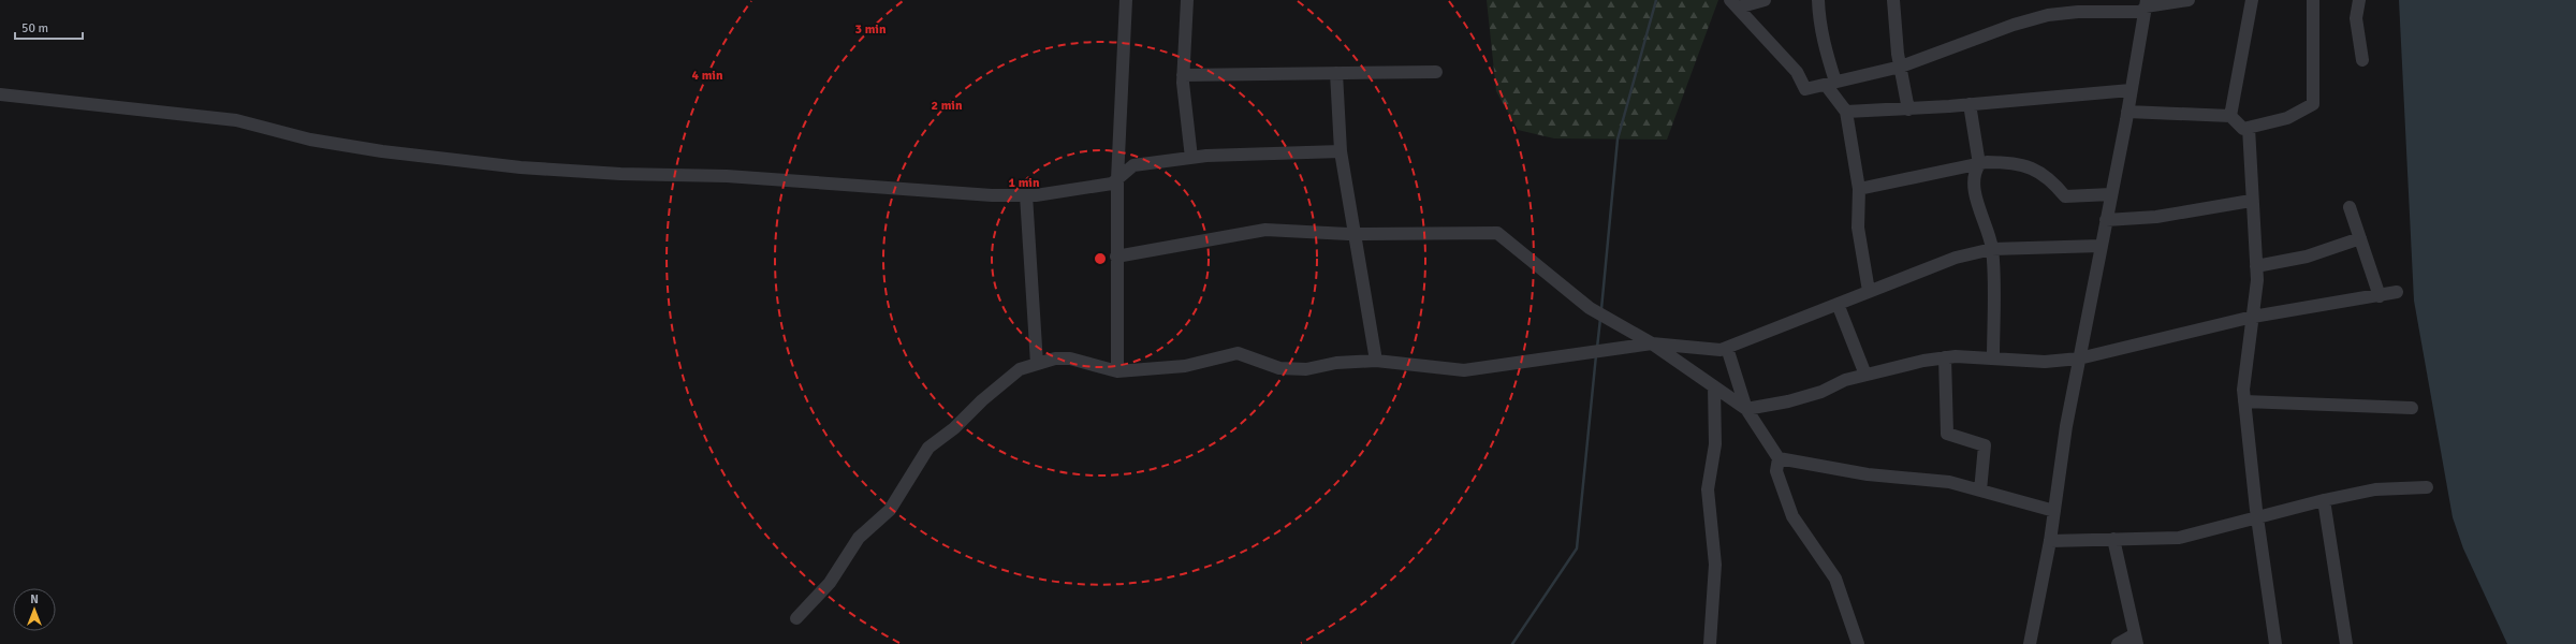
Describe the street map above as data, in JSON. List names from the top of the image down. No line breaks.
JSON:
{"scale_bar":"50 m","north":"top","rings":["3 min","4 min","2 min","1 min"]}
